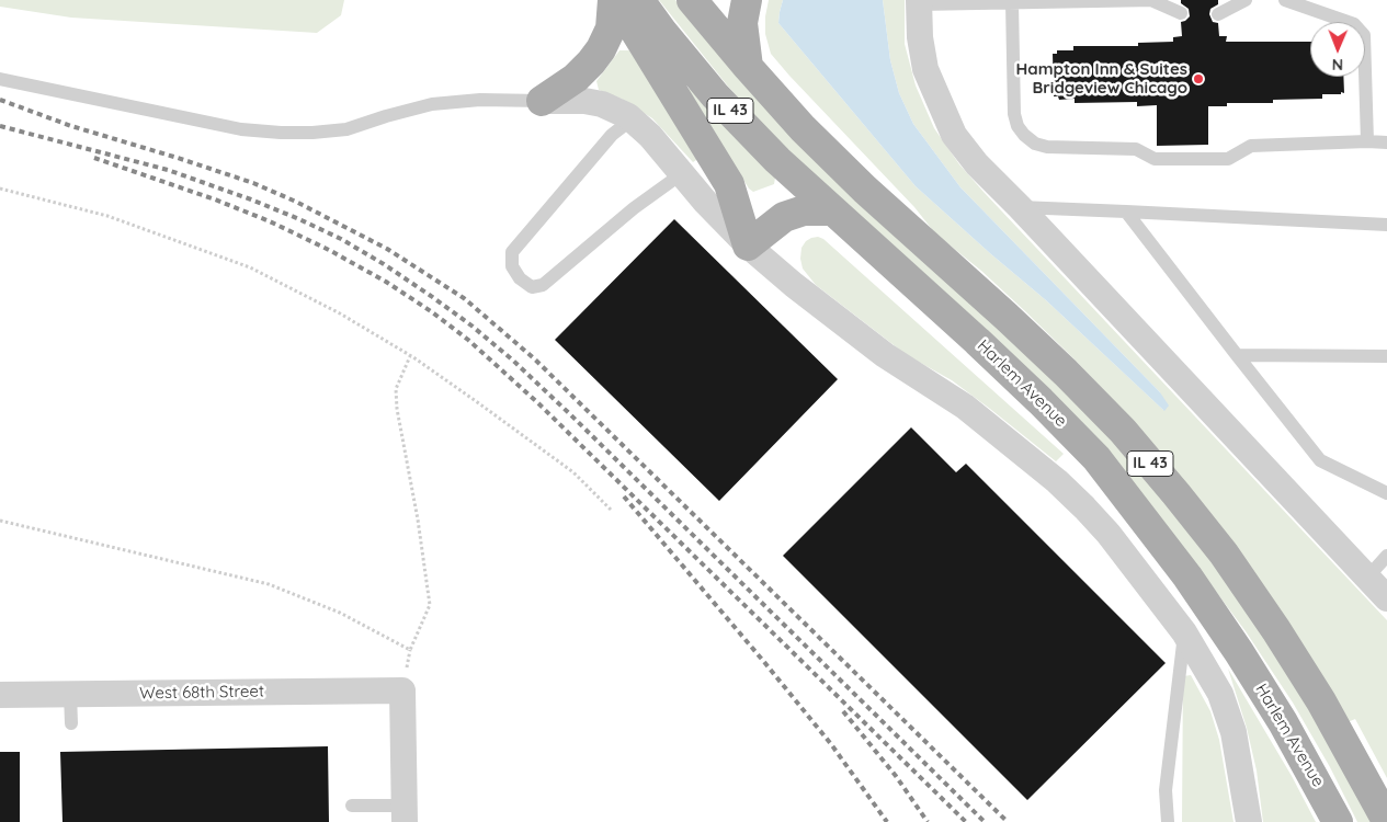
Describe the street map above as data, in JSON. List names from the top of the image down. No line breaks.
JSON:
{"streets":{"main road":["IL 43","Harlem Avenue"],"street":["West 68th Street"]},"places":["Hampton Inn & Suites Bridgeview Chicago"],"north":"bottom"}
